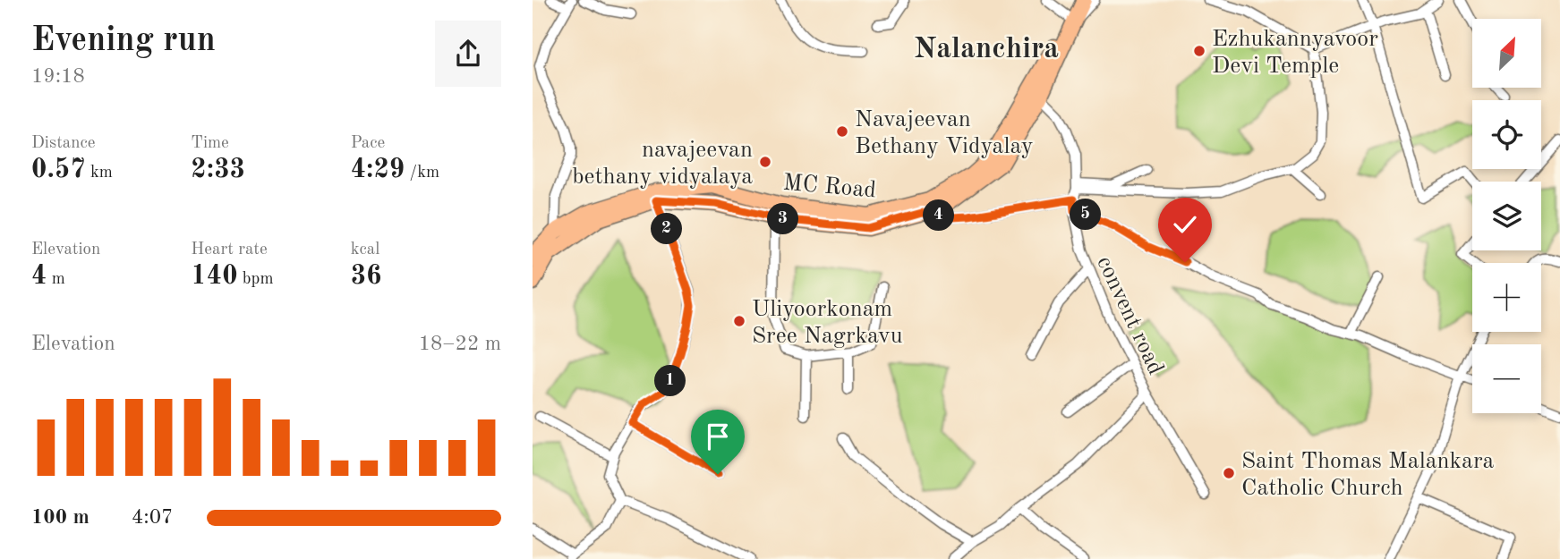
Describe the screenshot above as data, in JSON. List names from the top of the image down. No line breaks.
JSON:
{"streets":{"main road":["MC Road"],"street":["convent road"]},"crossings":[["MC Road","convent road"]],"districts":["Nalanchira"],"places":["Ezhukannyavoor Devi Temple","Navajeevan Bethany Vidyalay","navajeevan bethany vidyalaya","Uliyoorkonam Sree Nagrkavu","Saint Thomas Malankara Catholic Church"],"north":"top right","page":{"heading":["Evening run","19:18"],"map_buttons":["+","−"],"stats":[["Distance","0.57 km"],["Time","2:33"],["Pace","4:29 /km"],["Elevation","4 m"],["Heart rate","140 bpm"],["kcal","36"]],"pins":["5","4","3","2","1"],"chart":["Elevation","18–22 m"],"list":[{"name":"100 m","note":"4:07"}]}}
